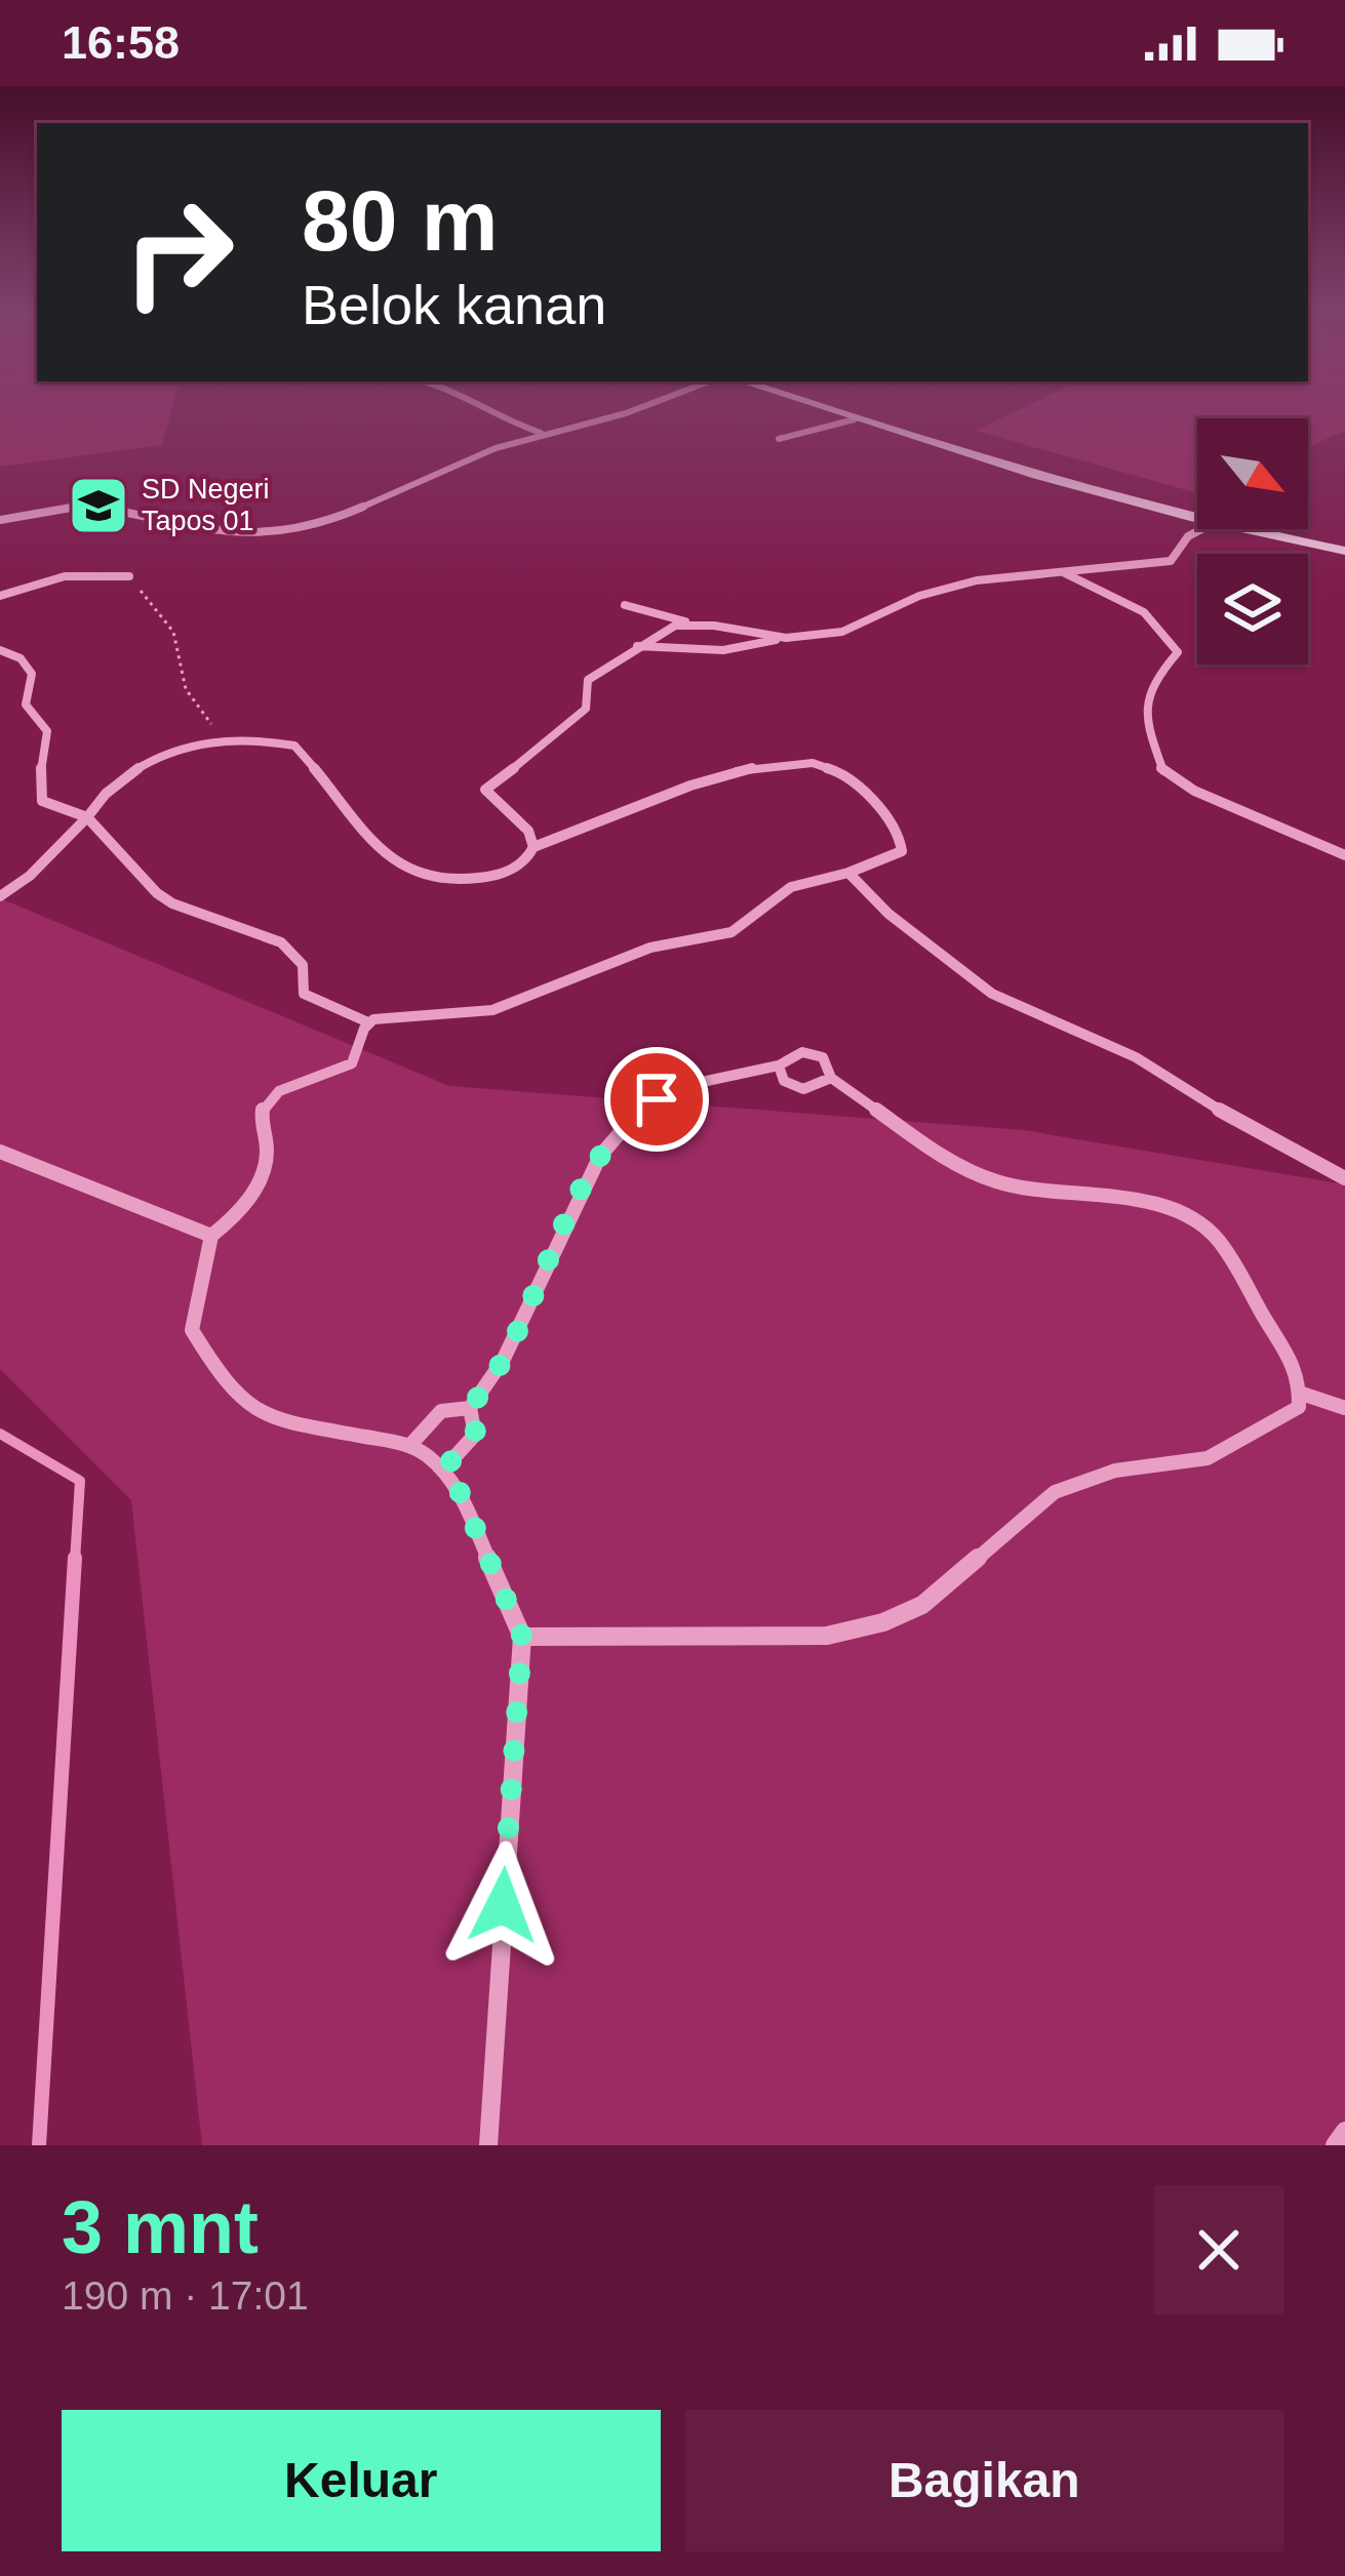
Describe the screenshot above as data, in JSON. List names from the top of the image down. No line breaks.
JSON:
{"places":{"school or university":["SD Negeri Tapos 01"]},"north":"bottom right","page":{"status":"16:58","turn":["80 m","Belok kanan"],"heading":["3 mnt","190 m · 17:01"],"buttons":["Keluar","Bagikan"]}}
